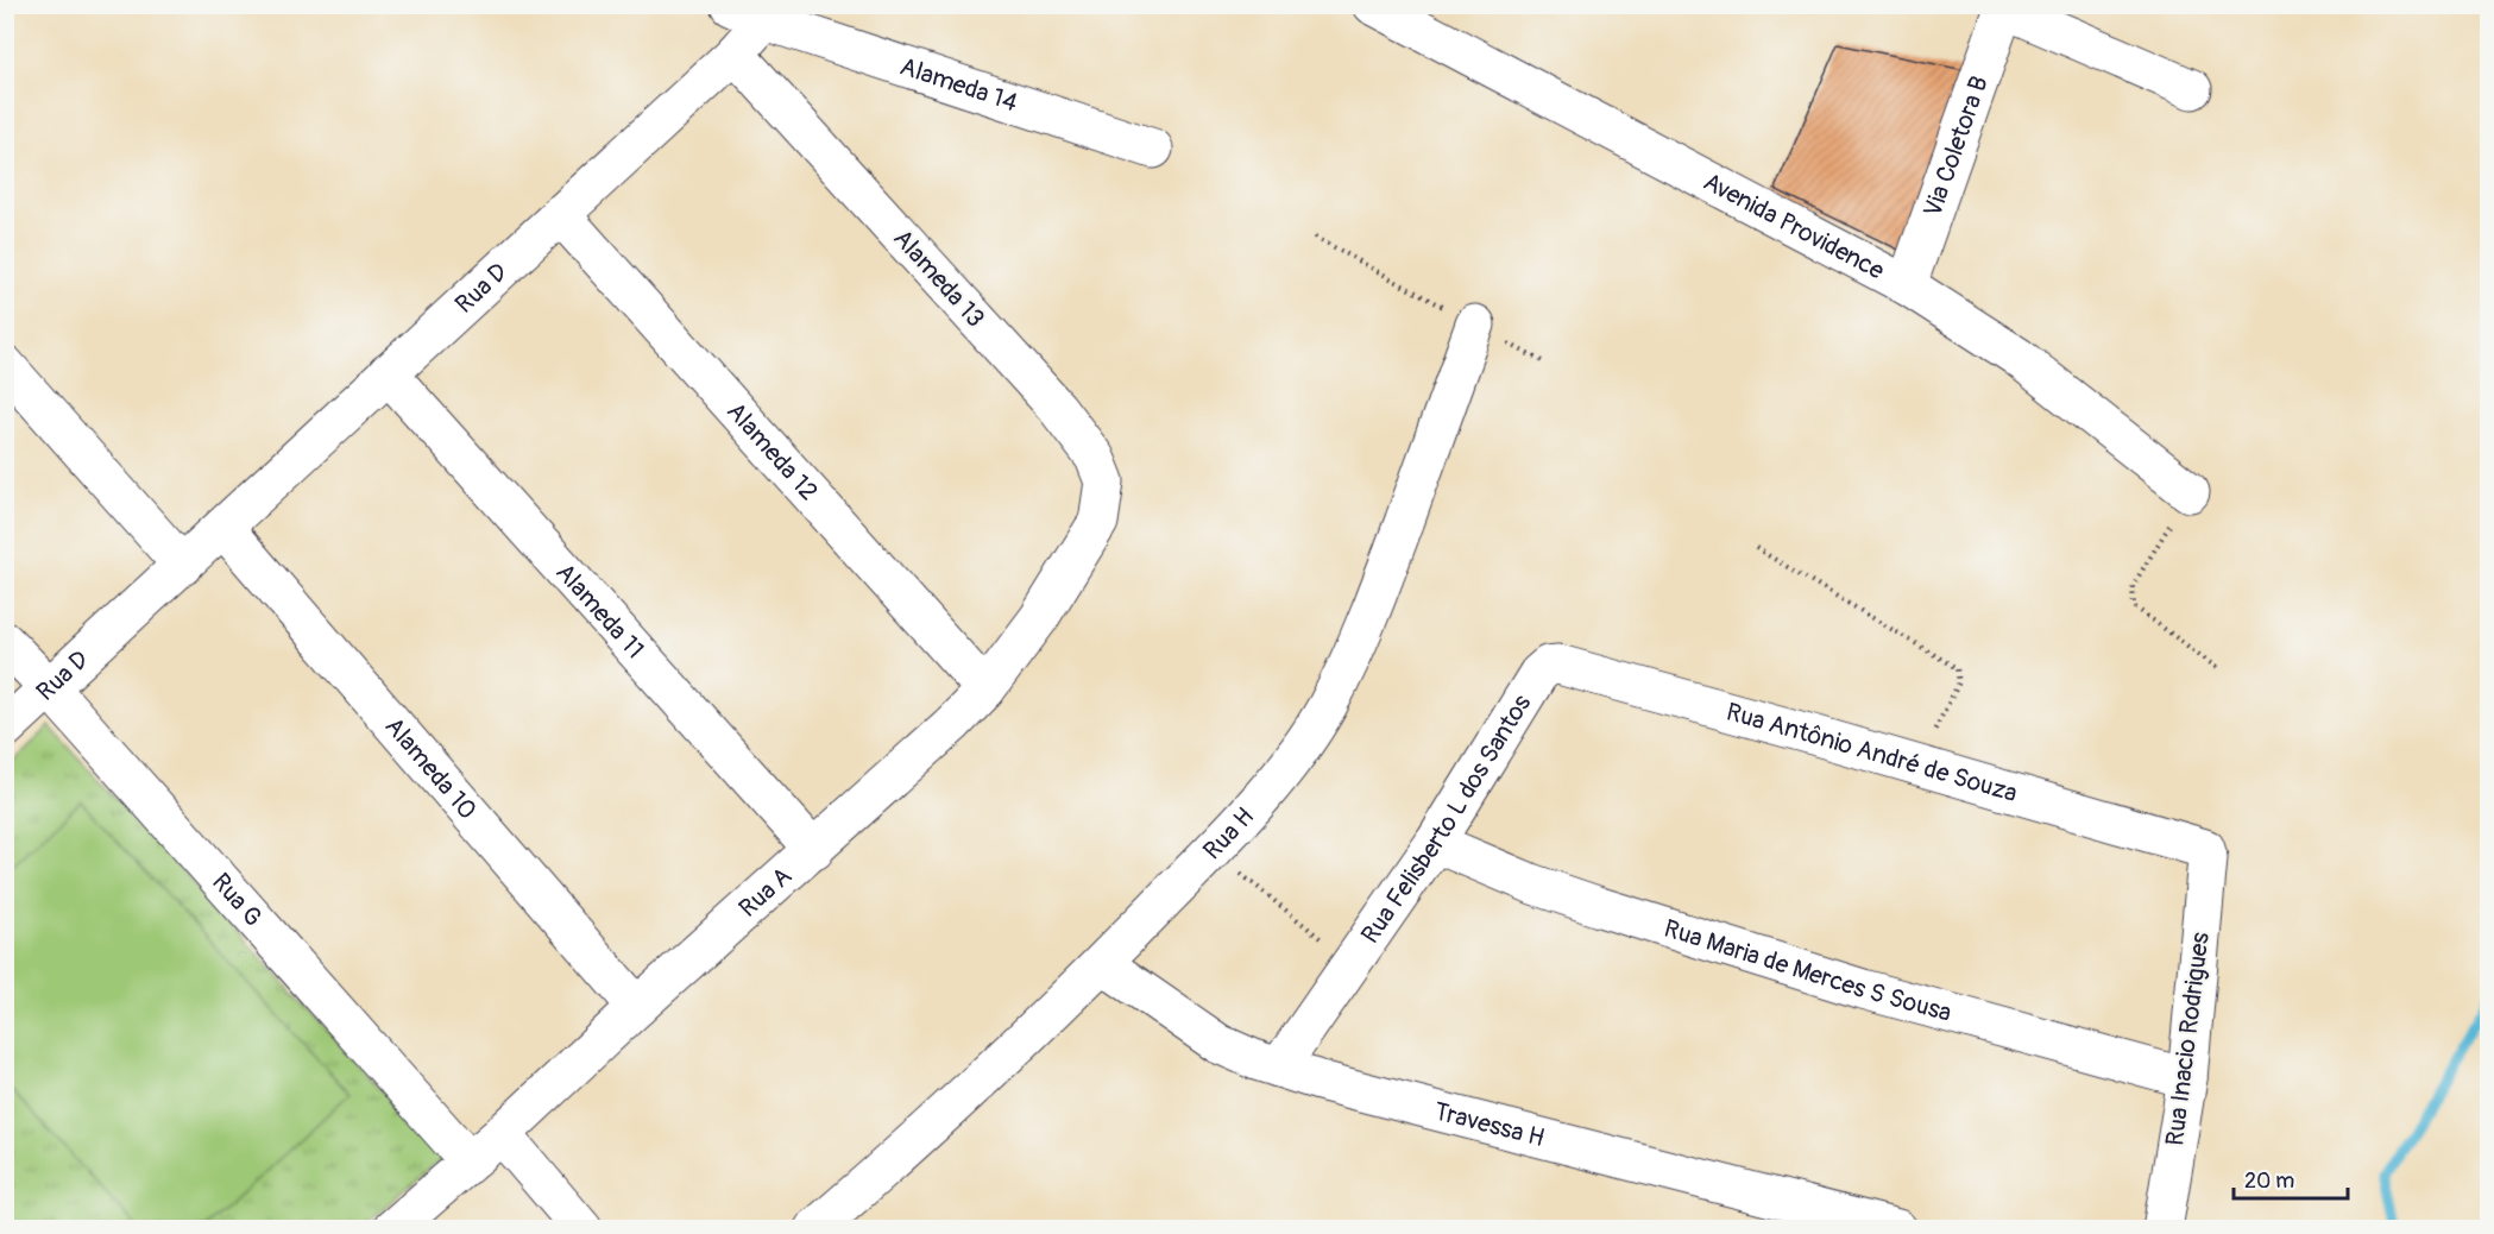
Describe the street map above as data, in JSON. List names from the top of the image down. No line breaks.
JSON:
{"streets":{"street":["Alameda 14","Via Coletora B","Avenida Providence","Alameda 13","Rua D","Alameda 12","Alameda 11","Rua Antônio André de Souza","Alameda 10","Rua Felisberto L dos Santos","Rua H","Rua A","Rua G","Rua Maria de Merces S Sousa","Rua Inacio Rodrigues","Travessa H"]},"crossings":[["Alameda 14","Rua D"],["Via Coletora B","Avenida Providence"],["Alameda 13","Rua D"],["Alameda 13","Rua A"],["Rua D","Alameda 12"],["Rua D","Alameda 11"],["Rua D","Alameda 10"],["Rua D","Rua G"],["Alameda 12","Rua A"],["Alameda 11","Rua A"],["Rua Antônio André de Souza","Rua Felisberto L dos Santos"],["Rua Antônio André de Souza","Rua Inacio Rodrigues"],["Alameda 10","Rua A"],["Rua Felisberto L dos Santos","Rua H"],["Rua Felisberto L dos Santos","Rua Maria de Merces S Sousa"],["Rua Felisberto L dos Santos","Travessa H"],["Rua H","Travessa H"],["Rua A","Rua G"],["Rua Maria de Merces S Sousa","Rua Inacio Rodrigues"]],"scale_bar":"20 m"}
